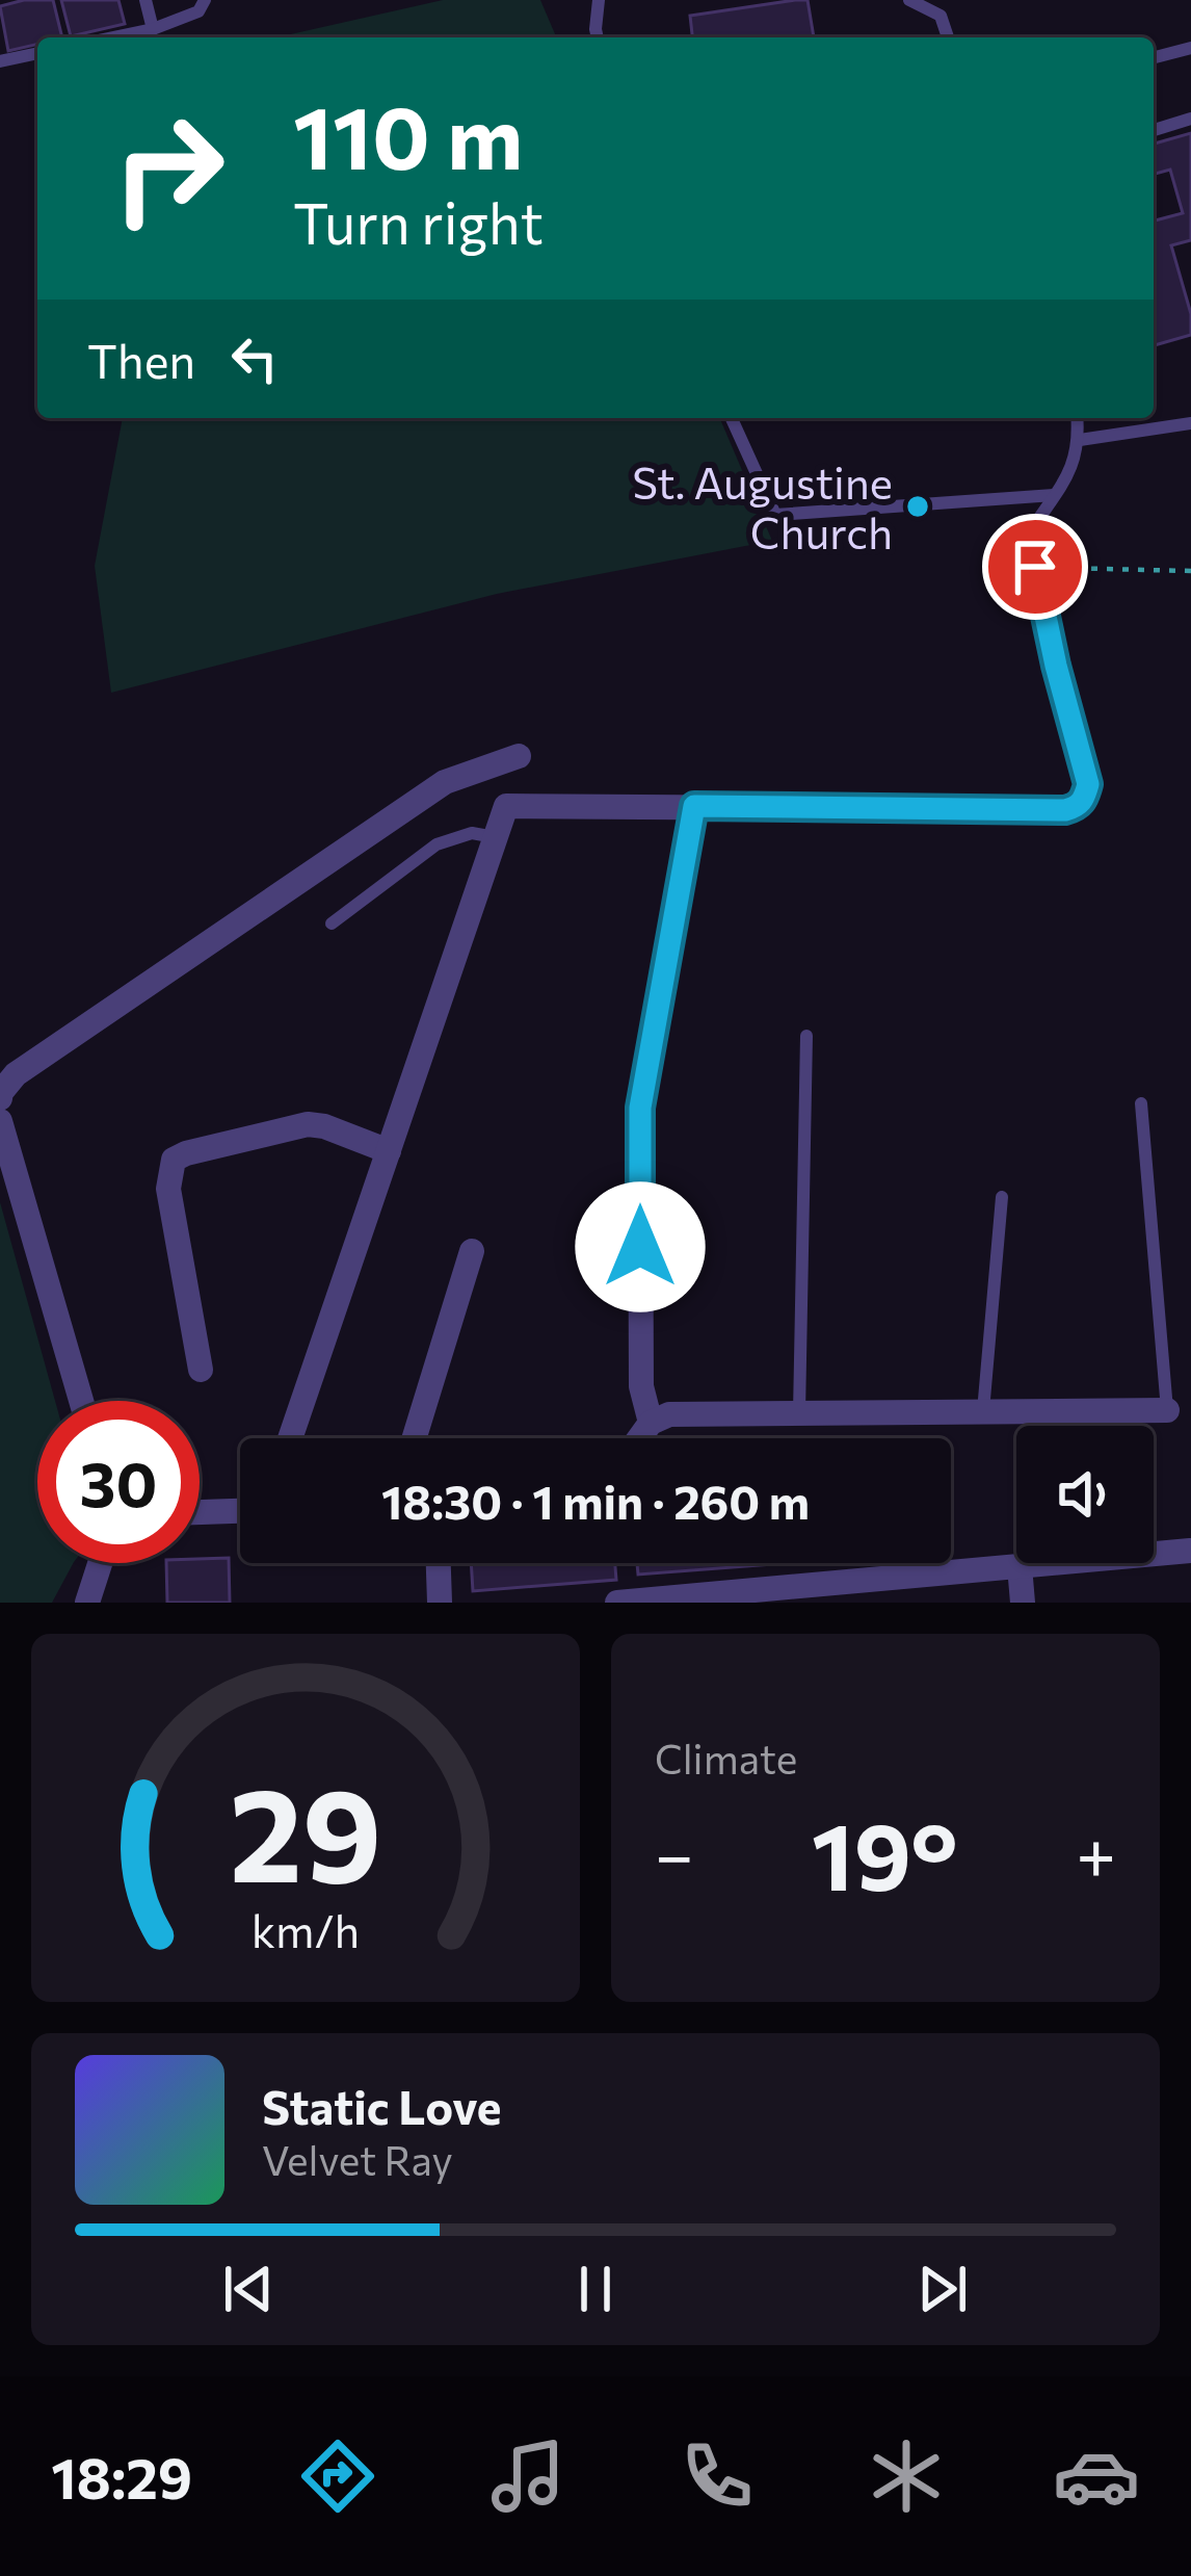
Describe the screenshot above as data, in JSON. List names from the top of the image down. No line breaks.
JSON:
{"places":["St. Augustine Church"],"page":{"turn":["110 m","Turn right"],"then":"Then","limit":"30","trip":"18:30 · 1 min · 260 m","tile":"Climate","heat":["−","19°","+"],"song":["Static Love","Velvet Ray"],"tabs":"18:29","gauge":["29","km/h"]}}
